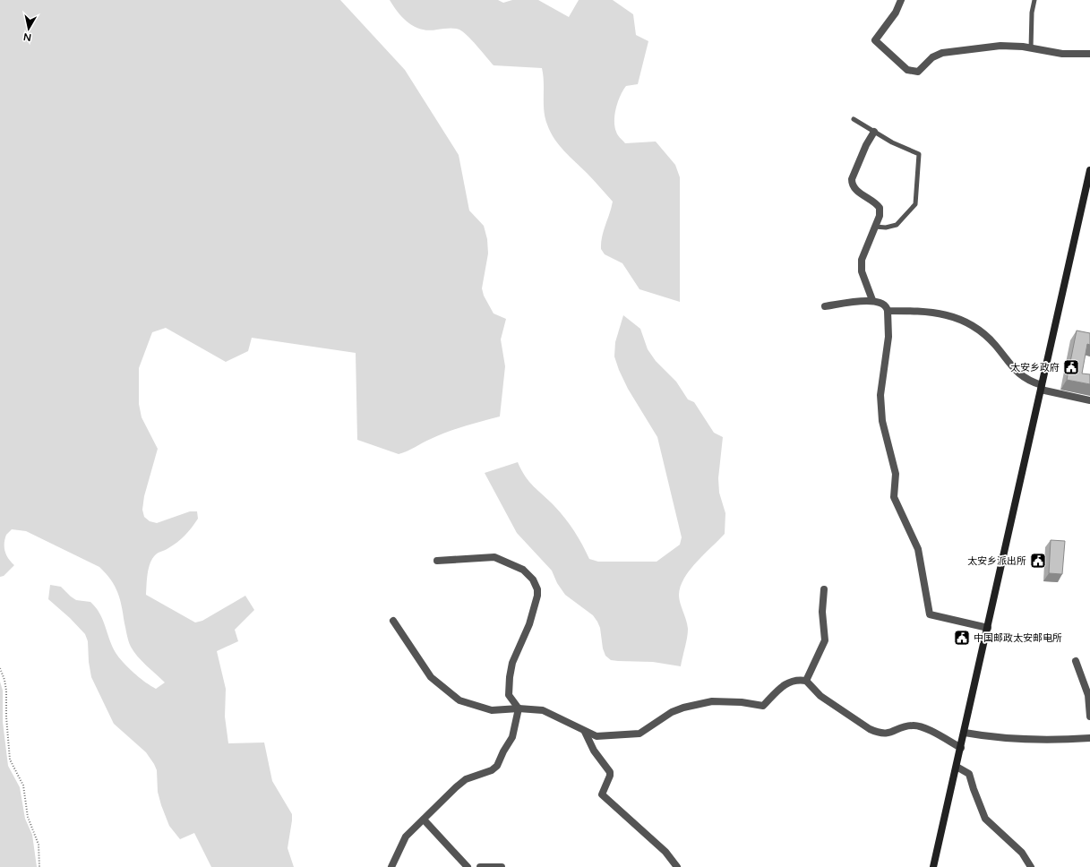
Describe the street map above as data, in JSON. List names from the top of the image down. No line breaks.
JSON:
{"places":{"public building":["太安乡政府","太安乡派出所","中国邮政太安邮电所"]},"north":"bottom"}
